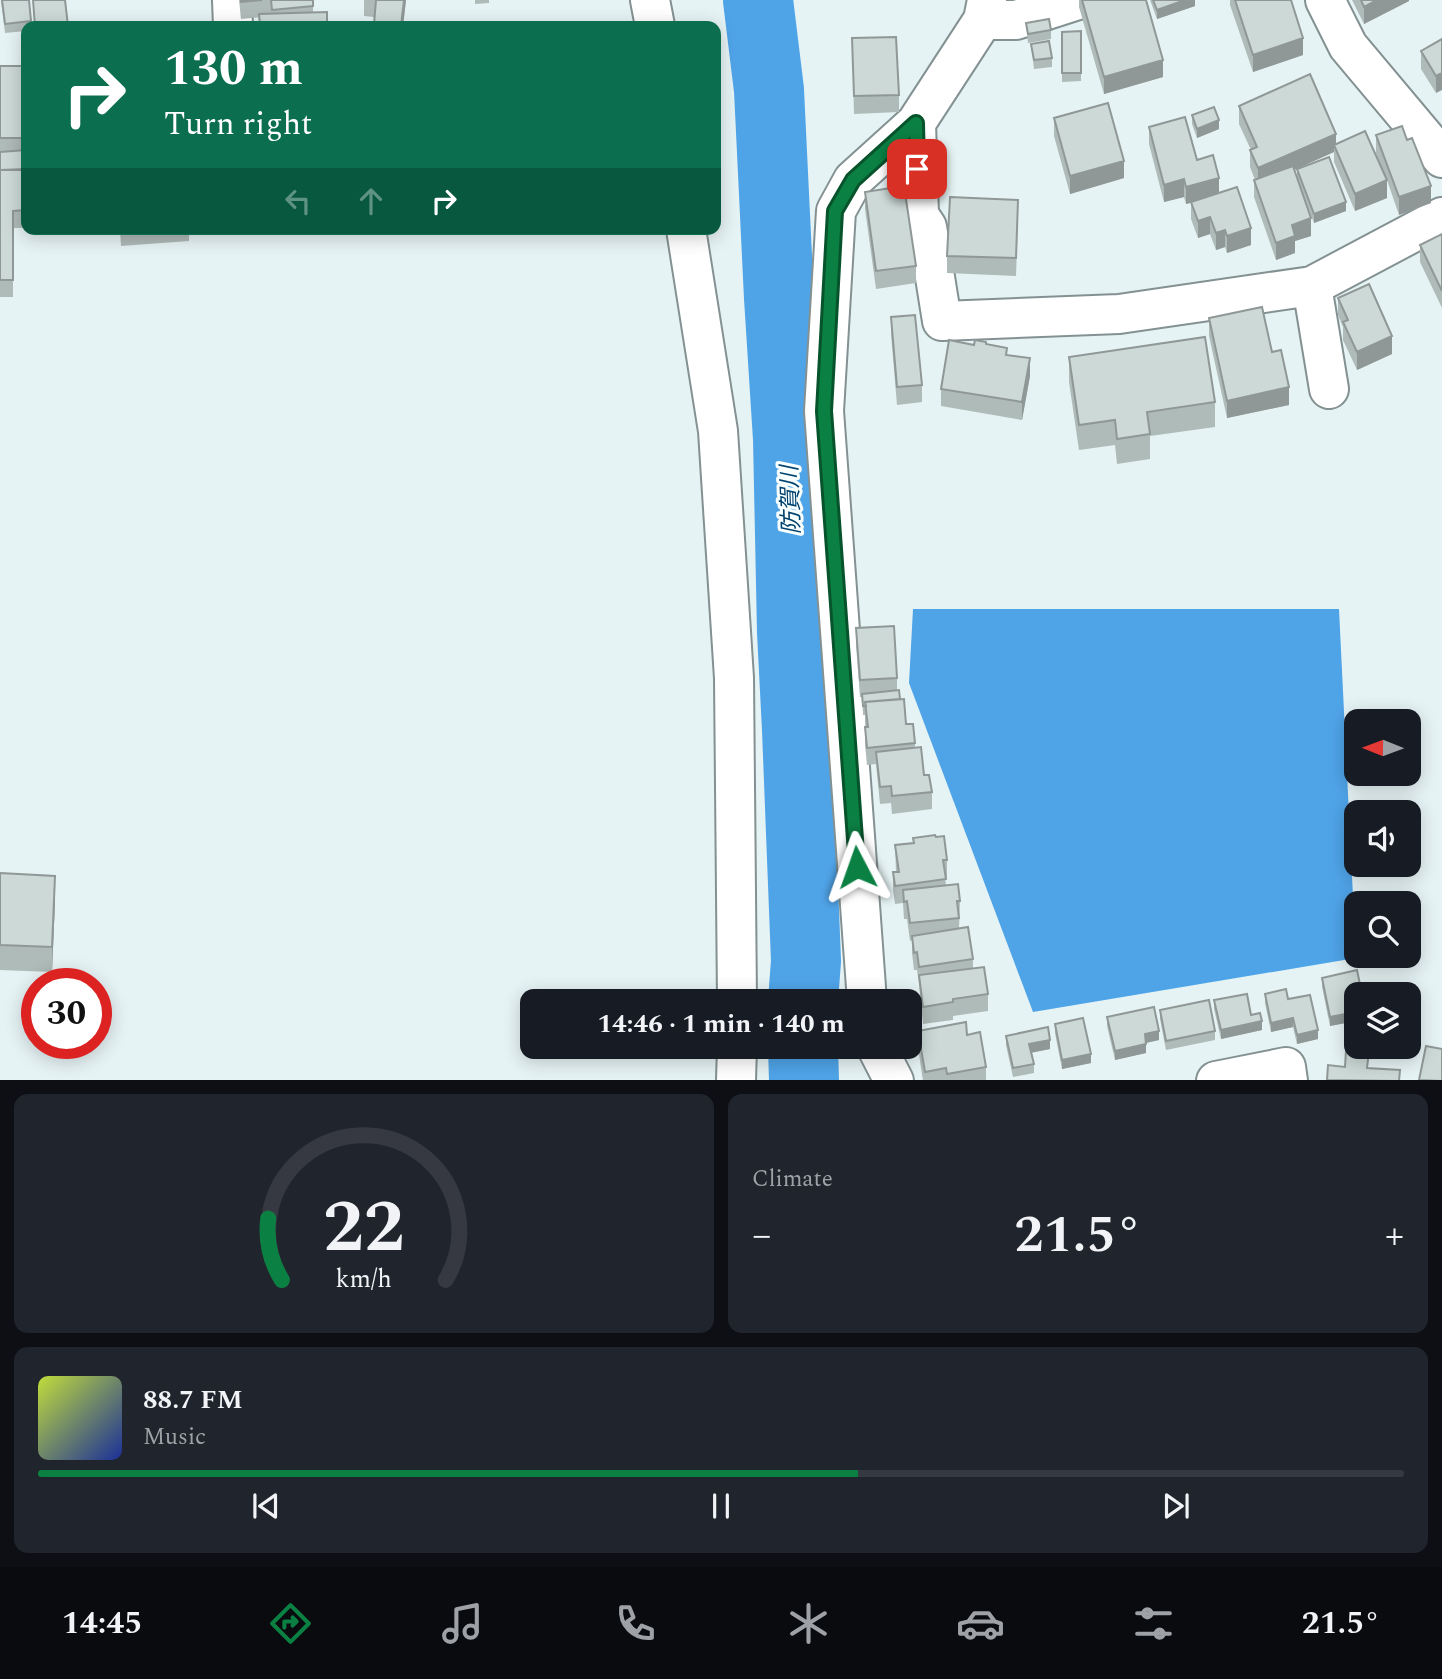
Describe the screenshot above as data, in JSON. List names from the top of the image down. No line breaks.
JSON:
{"water":["防賀川"],"north":"left","page":{"turn":["130 m","Turn right"],"limit":"30","trip":"14:46 · 1 min · 140 m","tile":"Climate","heat":["−","21.5°","+"],"song":["88.7 FM","Music"],"tabs":["14:45","21.5°"],"gauge":["22","km/h"]}}
